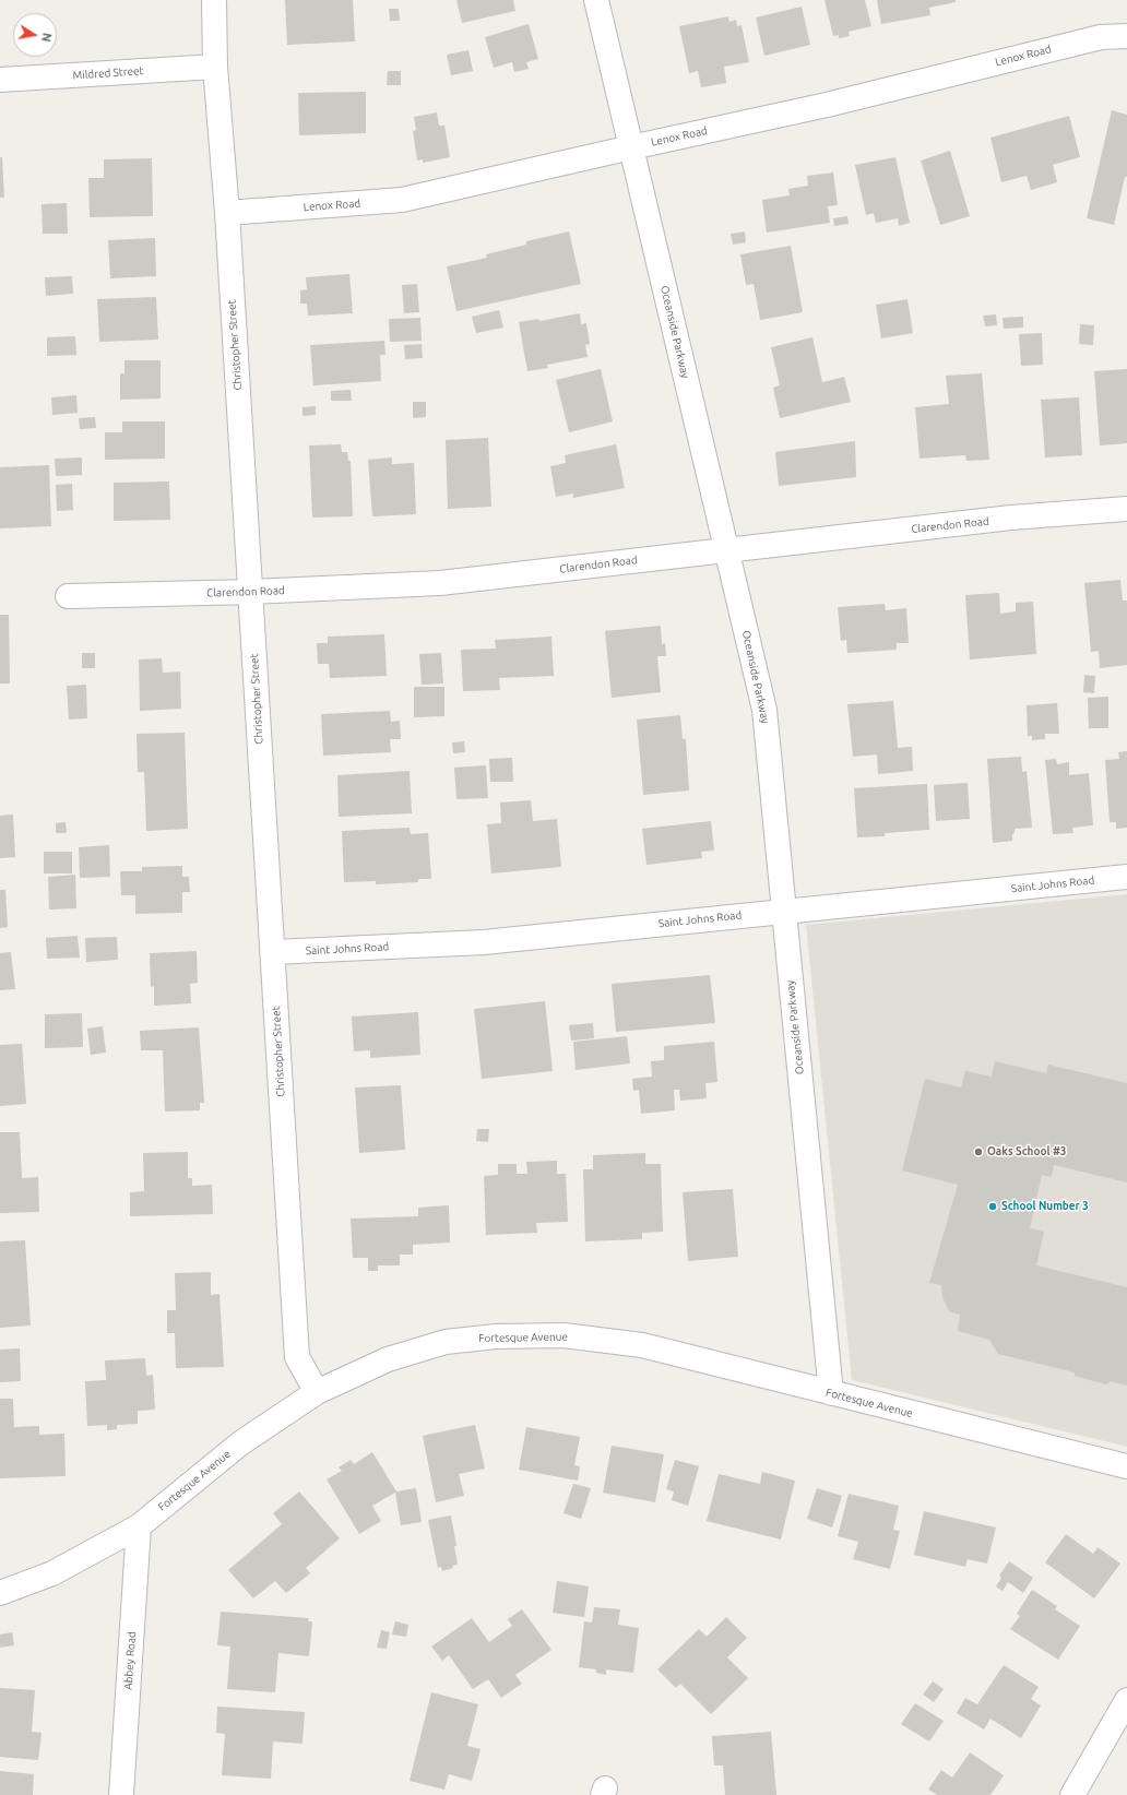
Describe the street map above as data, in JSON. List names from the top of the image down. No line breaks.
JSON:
{"streets":{"street":["Lenox Road","Mildred Street","Oceanside Parkway","Christopher Street","Clarendon Road","Saint Johns Road","Fortesque Avenue","Abbey Road"]},"crossings":[["Lenox Road","Oceanside Parkway"],["Lenox Road","Christopher Street"],["Mildred Street","Christopher Street"],["Oceanside Parkway","Clarendon Road"],["Oceanside Parkway","Saint Johns Road"],["Oceanside Parkway","Fortesque Avenue"],["Christopher Street","Clarendon Road"],["Christopher Street","Saint Johns Road"],["Christopher Street","Fortesque Avenue"],["Fortesque Avenue","Abbey Road"]],"places":["Oaks School #3","School Number 3"],"north":"right"}
